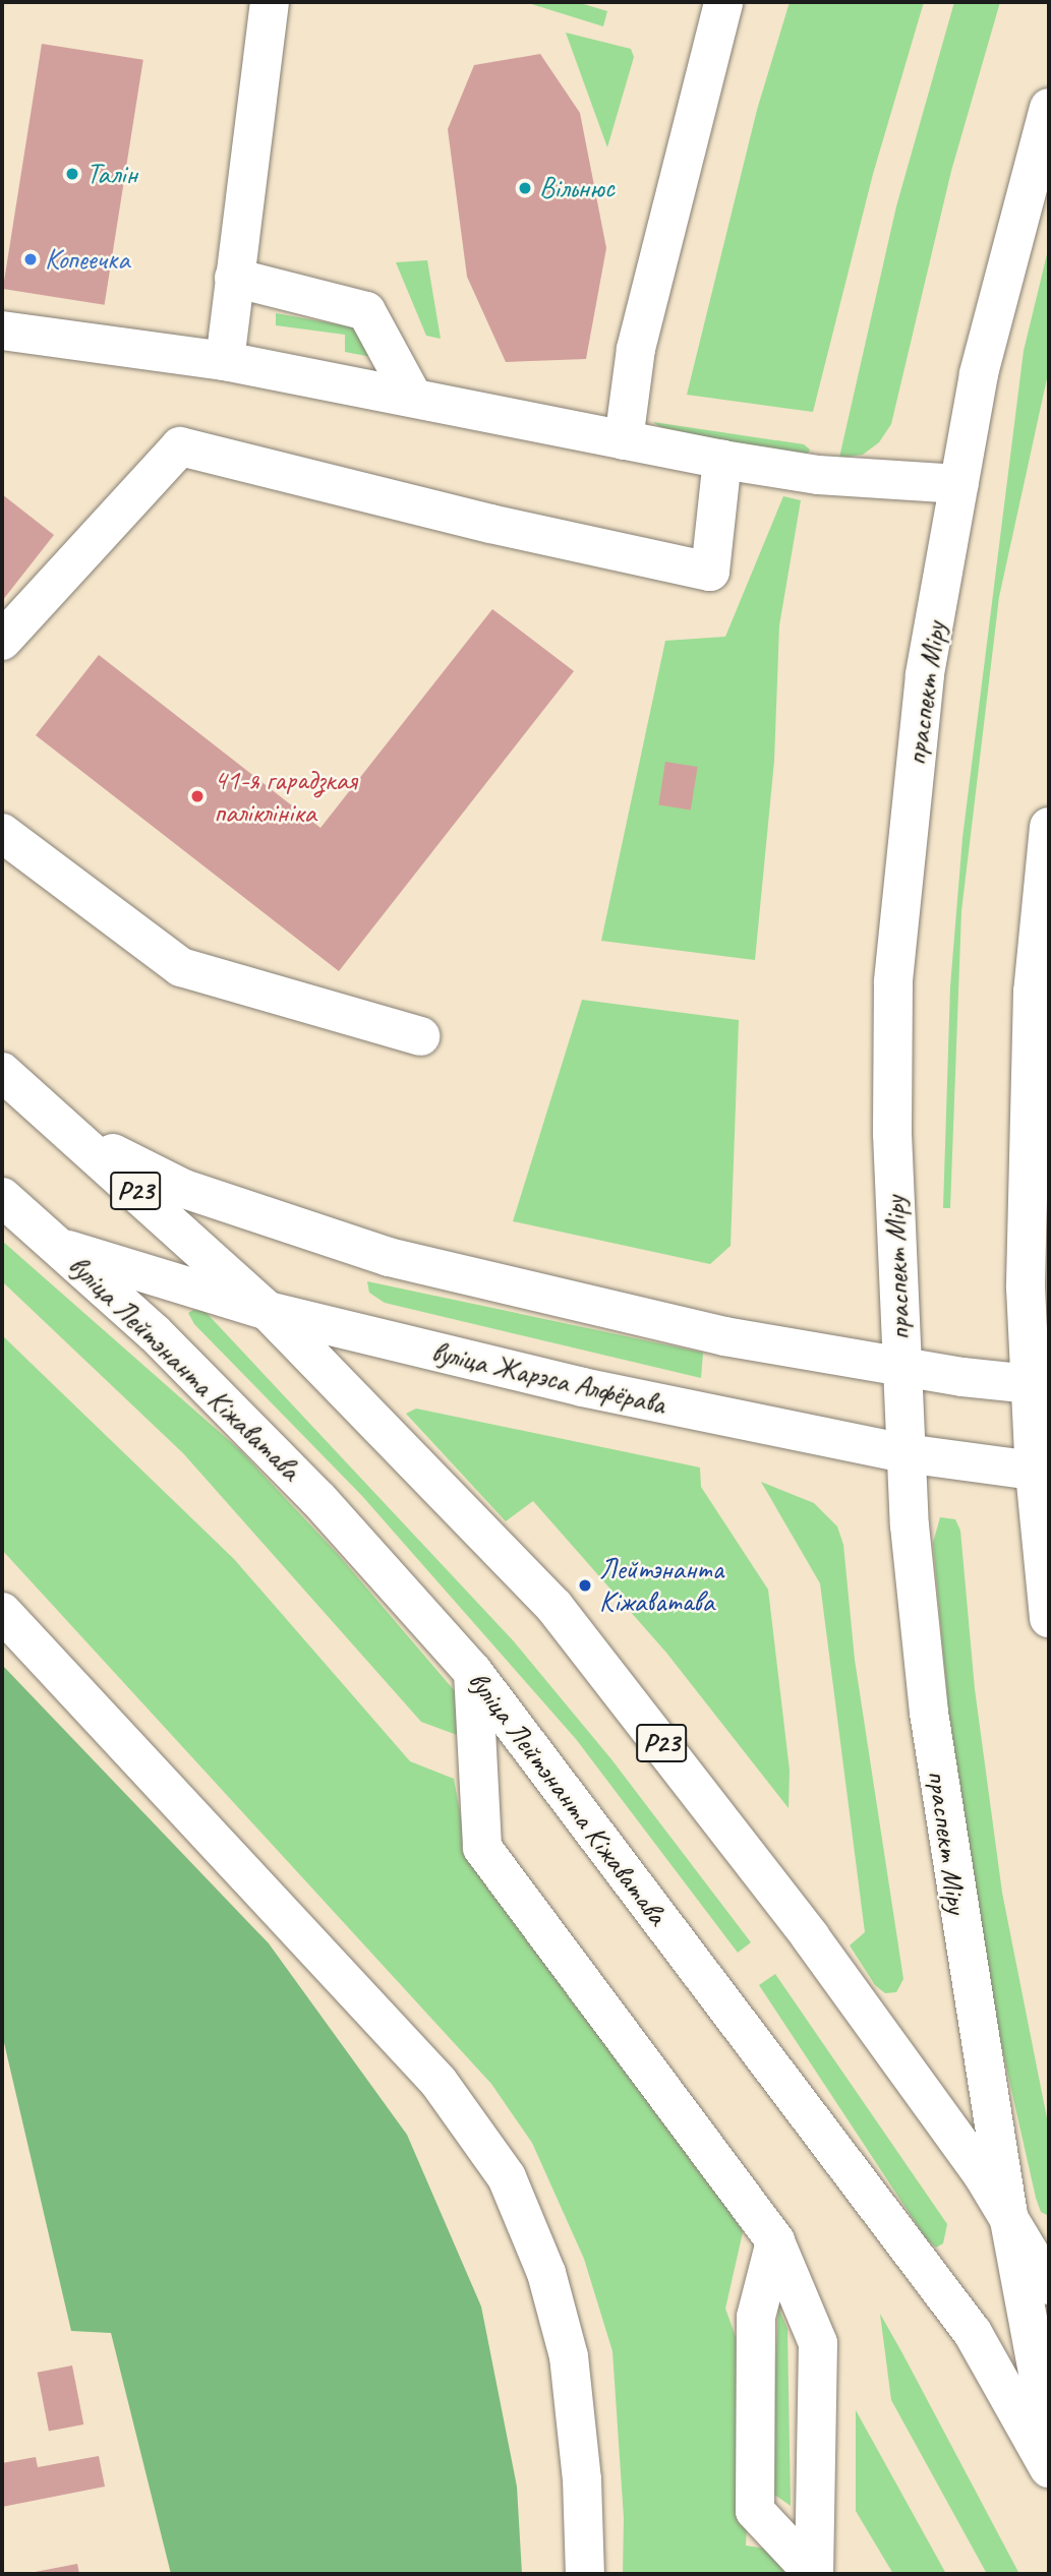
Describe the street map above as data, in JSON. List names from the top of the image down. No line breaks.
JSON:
{"streets":{"main road":["праспект Міру","Р23","вуліца Лейтэнанта Кіжаватава","вуліца Жарэса Алфёрава"]},"crossings":[["праспект Міру","Р23"],["праспект Міру","вуліца Жарэса Алфёрава"],["Р23","вуліца Жарэса Алфёрава"],["вуліца Лейтэнанта Кіжаватава","вуліца Жарэса Алфёрава"]],"places":["Талін","Вільнюс","Копеечка","41-я гарадзкая паліклініка","Лейтэнанта Кіжаватава"]}
